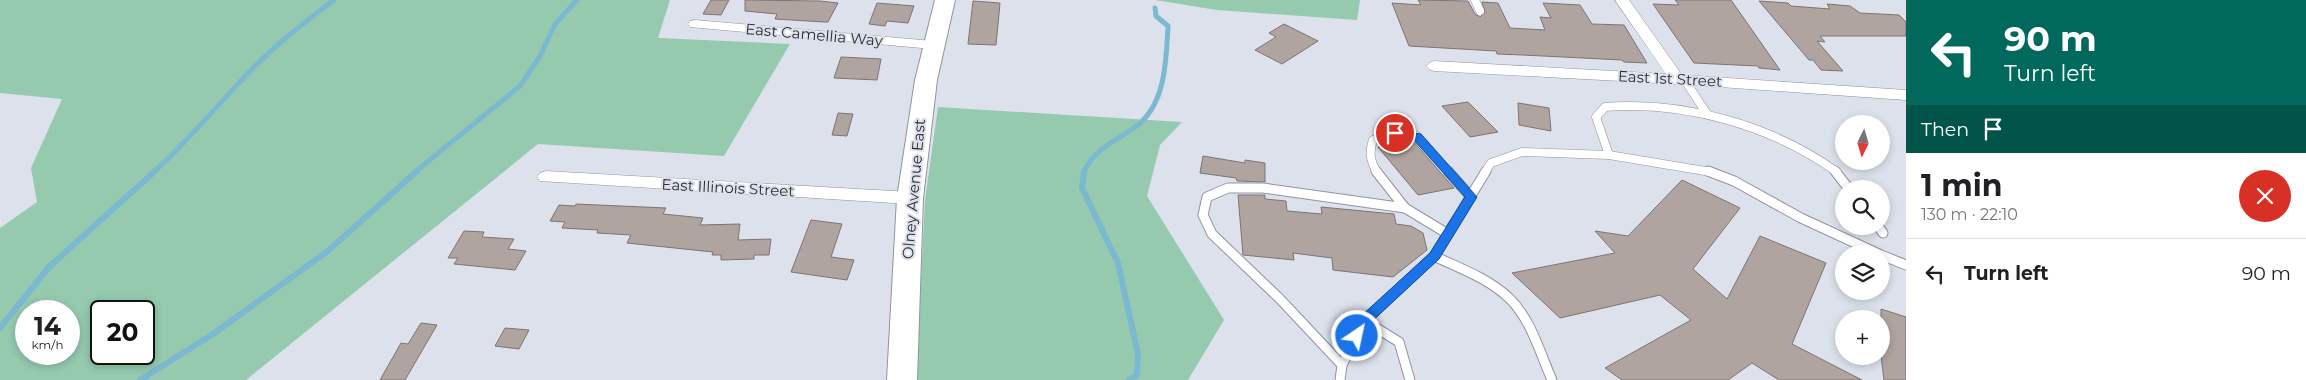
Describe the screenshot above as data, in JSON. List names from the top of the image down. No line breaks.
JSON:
{"streets":{"main road":["Olney Avenue East"],"street":["East Camellia Way","East 1st Street","East Illinois Street"]},"crossings":[["East Camellia Way","Olney Avenue East"],["East Illinois Street","Olney Avenue East"]],"north":"bottom","page":{"turn":["90 m","Turn left"],"then":"Then","map_buttons":"+","heading":["1 min","130 m · 22:10"],"list":[{"name":"Turn left","value":"90 m"}],"speed":"14 km/h","limit":"20"}}
